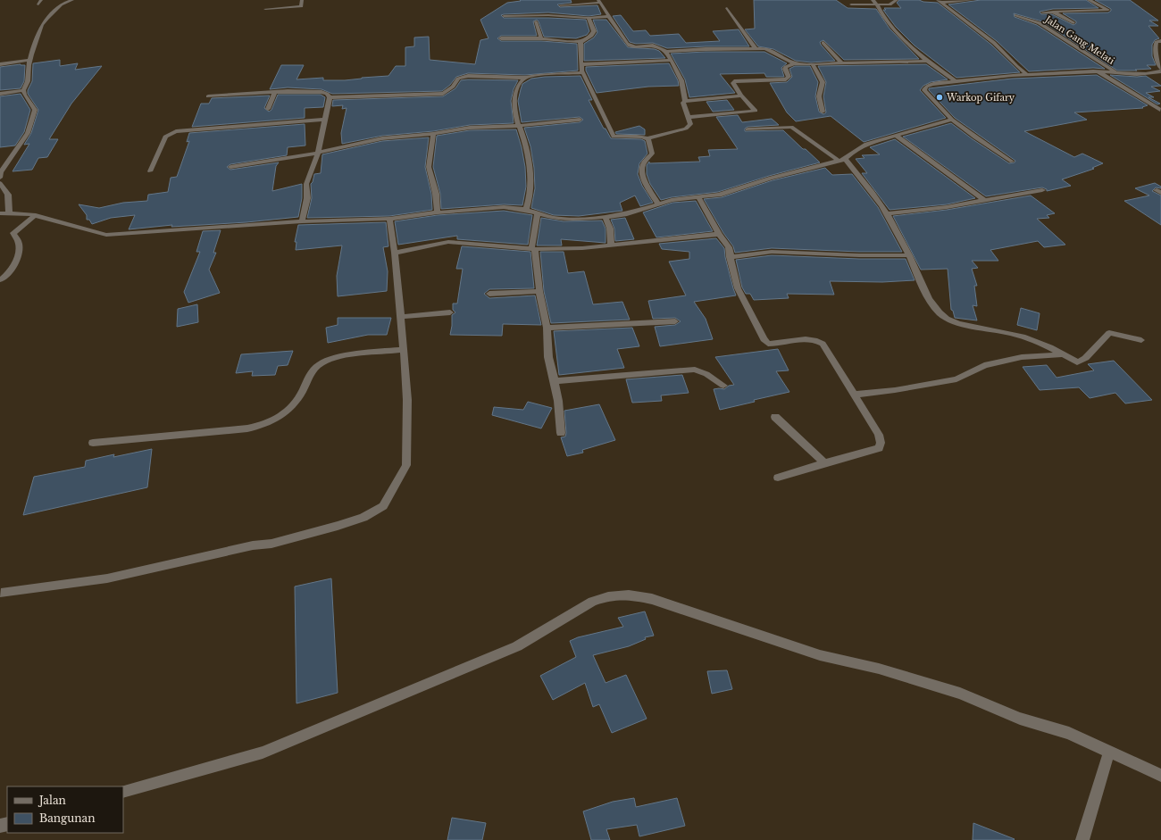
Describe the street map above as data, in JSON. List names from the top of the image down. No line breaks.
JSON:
{"streets":{"street":["Jalan Gang Melati"]},"places":["Warkop Gifary"],"legend":["Jalan","Bangunan"]}
